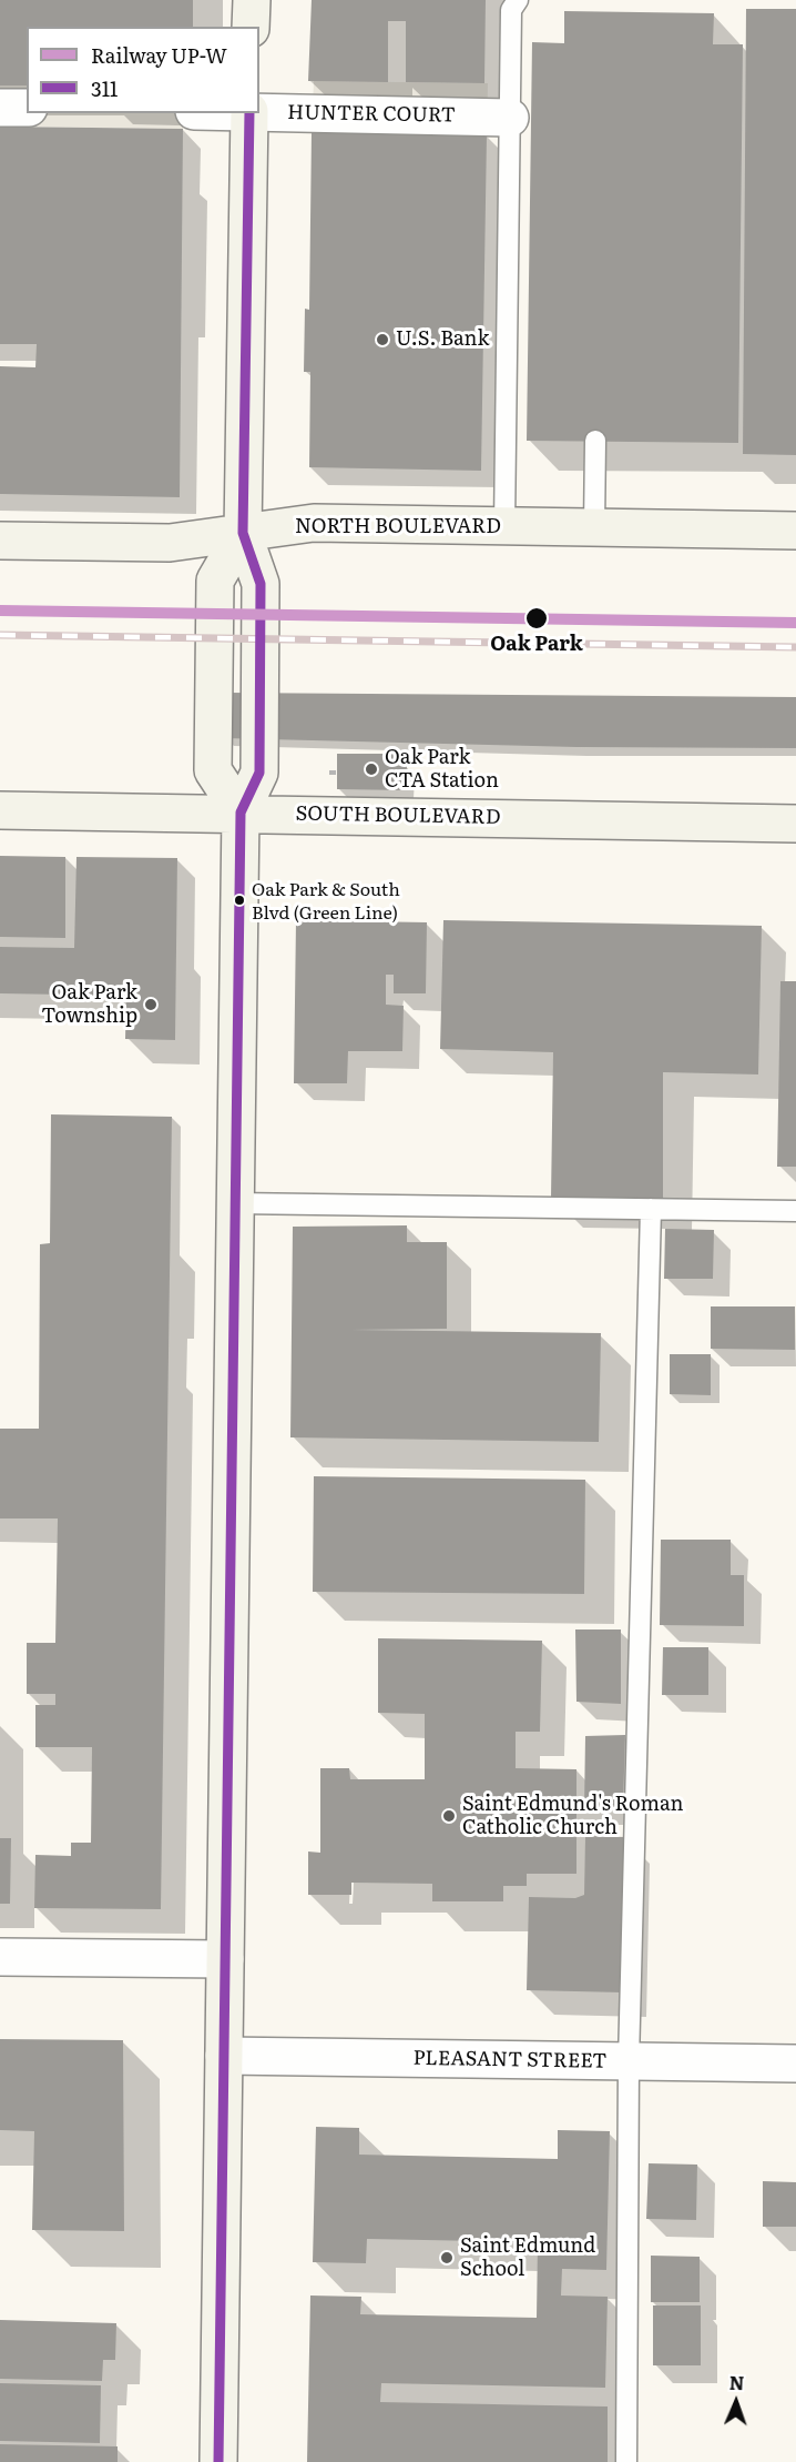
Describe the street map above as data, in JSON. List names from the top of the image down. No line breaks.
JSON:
{"streets":{"street":["HUNTER COURT","NORTH BOULEVARD","SOUTH BOULEVARD","PLEASANT STREET"]},"places":["U.S. Bank","Oak Park","Oak Park CTA Station","Oak Park & South Blvd (Green Line)","Oak Park Township","Saint Edmund's Roman Catholic Church","Saint Edmund School"],"lines":["transit line 311","rail line UP-W"],"legend":["Railway UP-W","311"],"north":"top"}
